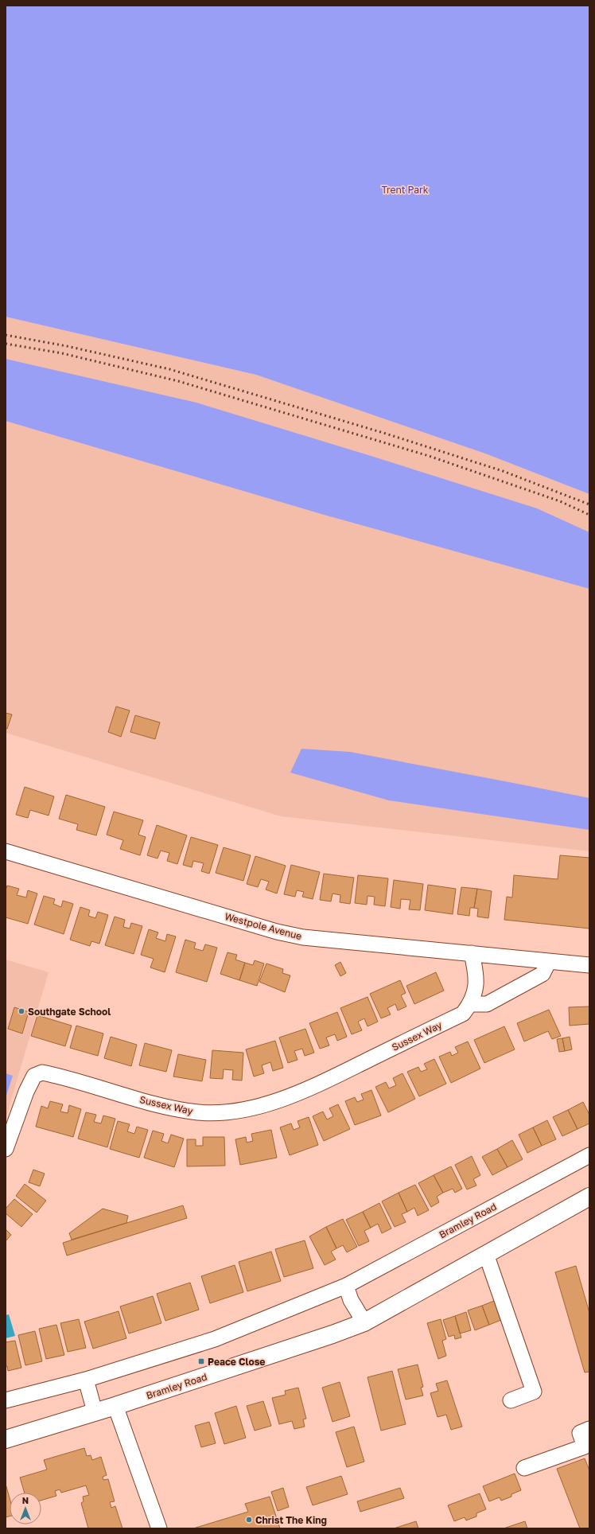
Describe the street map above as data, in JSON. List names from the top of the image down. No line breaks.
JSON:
{"streets":{"main road":["Bramley Road"],"street":["Westpole Avenue","Sussex Way"]},"crossings":[["Westpole Avenue","Sussex Way"]],"parks":["Trent Park"],"places":{"other":["Southgate School","Christ The King"],"transit":["Peace Close"]},"north":"top"}
